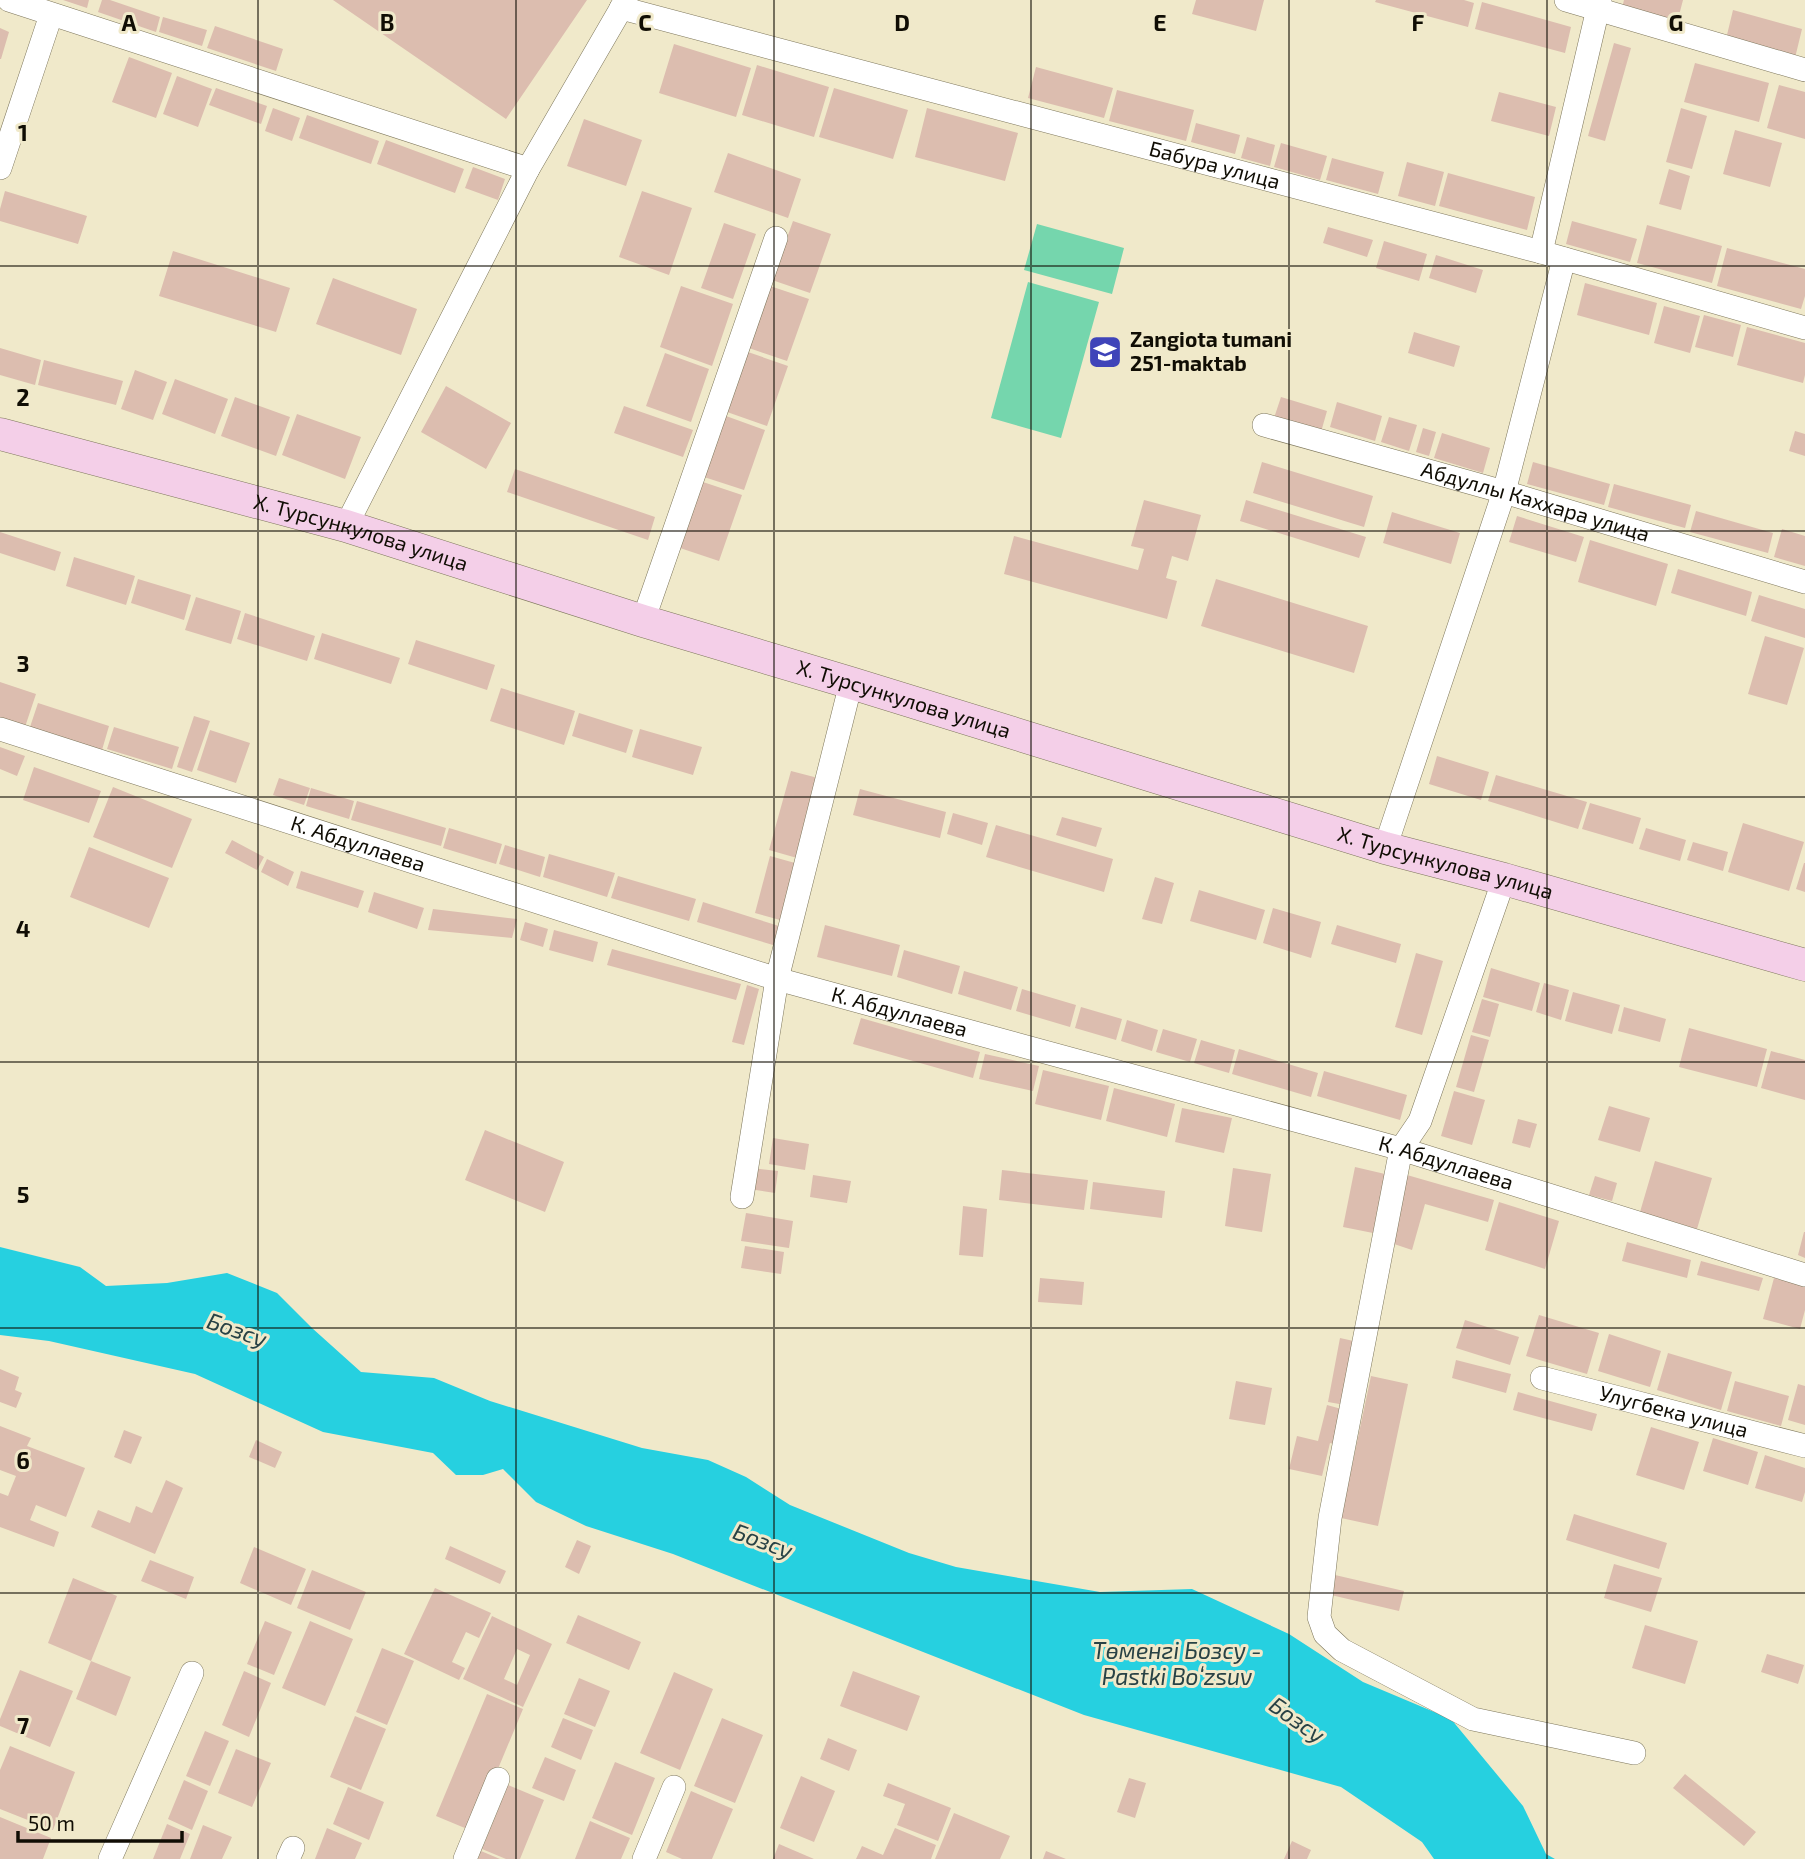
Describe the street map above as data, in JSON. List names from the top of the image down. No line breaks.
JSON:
{"streets":{"street":["Бабура улица","Абдуллы Каххара улица","Х. Турсункулова улица","К. Абдуллаева","Улугбека улица"]},"water":["Бозсу","Төменгі Бозсу - Pastki Boʻzsuv"],"places":{"school or university":["Zangiota tumani 251-maktab"]},"scale_bar":"50 m","grid":{"columns":["A","B","C","D","E","F","G"],"rows":["1","2","3","4","5","6","7"]}}
